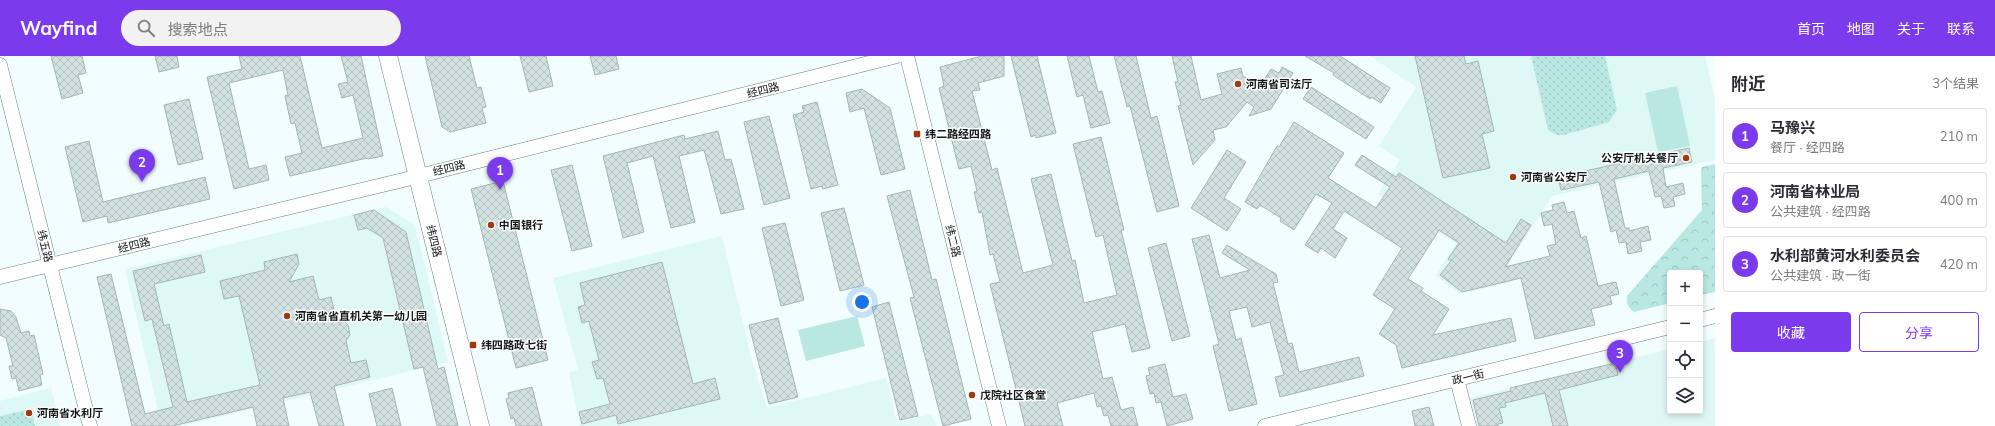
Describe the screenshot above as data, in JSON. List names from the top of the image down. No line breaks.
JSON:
{"streets":{"street":["经四路","纬四路","纬二路","纬五路","政一街"]},"crossings":[["经四路","纬四路"],["经四路","纬五路"]],"places":{"other":["河南省司法厅","公安厅机关餐厅","河南省公安厅","中国银行","河南省省直机关第一幼儿园","戊院社区食堂","河南省水利厅"],"transit":["纬二路经四路","纬四路政七街"]},"page":{"header":"Wayfind","search":"搜索地点","nav":["首页","地图","关于","联系"],"heading":["附近","3个结果"],"list":[{"mark":"1","name":"马豫兴","note":"餐厅 · 经四路","value":"210 m"},{"mark":"2","name":"河南省林业局","note":"公共建筑 · 经四路","value":"400 m"},{"mark":"3","name":"水利部黄河水利委员会","note":"公共建筑 · 政一街","value":"420 m"}],"pins":["2","1","3"],"map_buttons":["+","−"],"buttons":["收藏","分享"]}}
